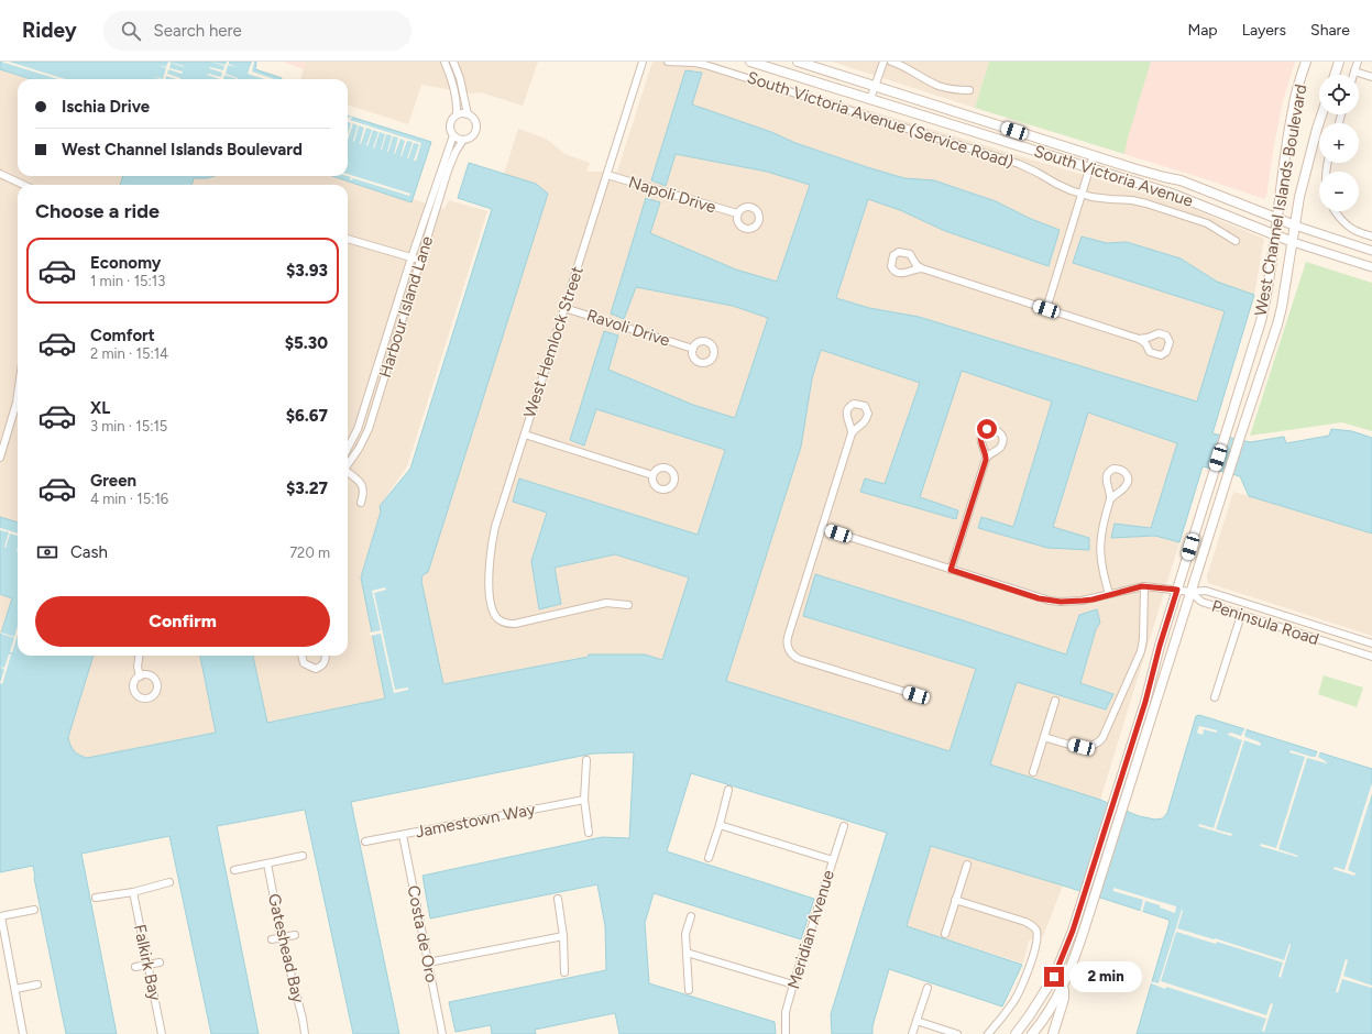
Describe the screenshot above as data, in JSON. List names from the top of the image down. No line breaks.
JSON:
{"streets":{"main road":["South Victoria Avenue","West Channel Islands Boulevard"],"street":["South Victoria Avenue (Service Road)","Napoli Drive","Harbour Island Lane","Ravoli Drive","West Hemlock Street","Peninsula Road","Jamestown Way","Meridian Avenue","Costa de Oro","Gateshead Bay","Falkirk Bay"]},"crossings":[["South Victoria Avenue","West Channel Islands Boulevard"],["Napoli Drive","West Hemlock Street"],["West Channel Islands Boulevard","Peninsula Road"],["Ravoli Drive","West Hemlock Street"],["Jamestown Way","Costa de Oro"]],"page":{"header":"Ridey","search":"Search here","nav":["Map","Layers","Share"],"map_buttons":["+","−"],"banner":["Ischia Drive","West Channel Islands Boulevard"],"heading":"Choose a ride","list":[{"name":"Economy","note":"1 min · 15:13","value":"$3.93"},{"name":"Comfort","note":"2 min · 15:14","value":"$5.30"},{"name":"XL","note":"3 min · 15:15","value":"$6.67"},{"name":"Green","note":"4 min · 15:16","value":"$3.27"}],"pay":["Cash","720 m"],"buttons":"Confirm","bubble":"2 min"}}
